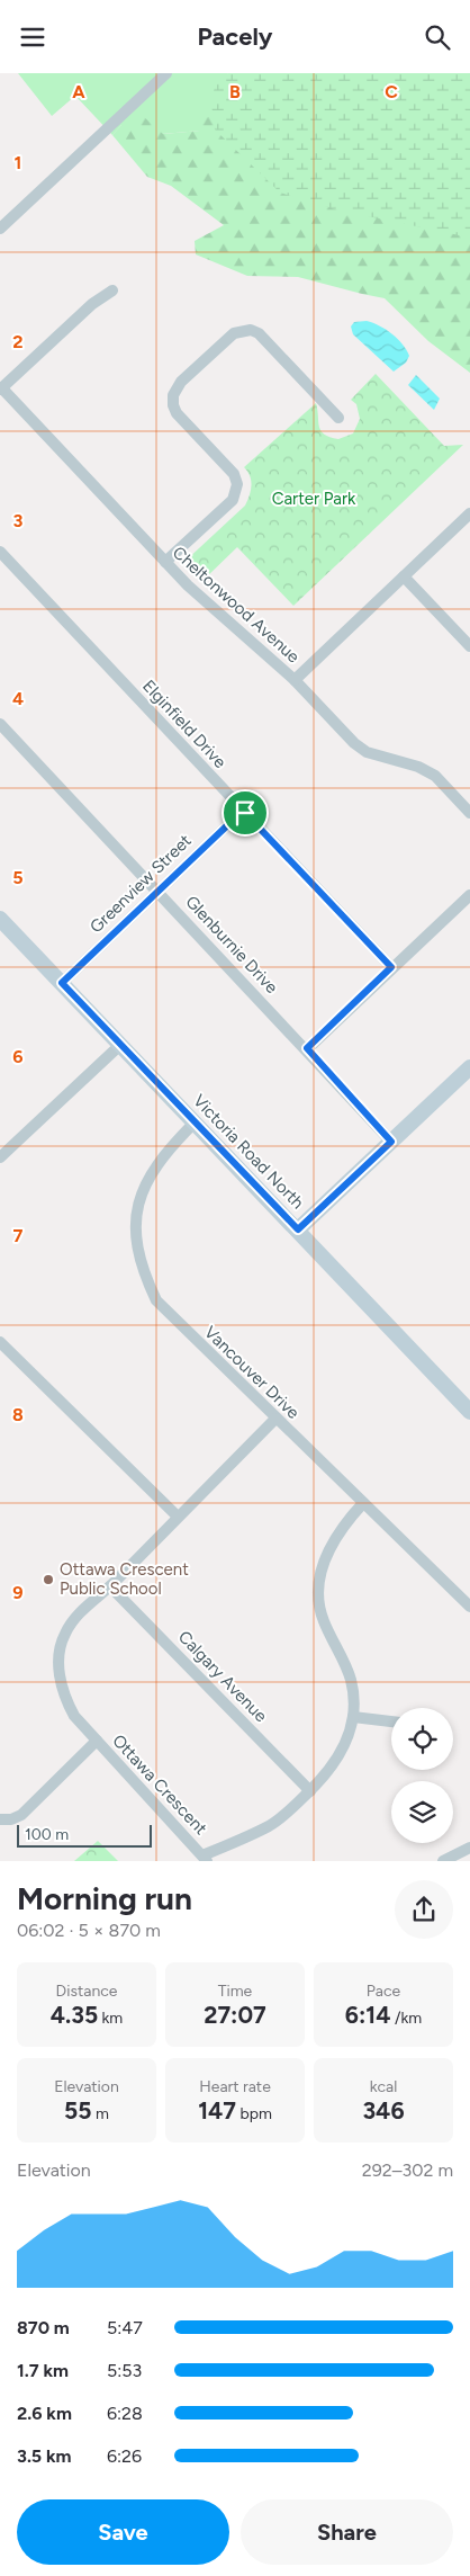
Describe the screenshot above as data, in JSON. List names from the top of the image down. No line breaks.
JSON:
{"streets":{"main road":["Victoria Road North"],"street":["Cheltonwood Avenue","Elginfield Drive","Greenview Street","Glenburnie Drive","Vancouver Drive","Calgary Avenue","Ottawa Crescent"]},"crossings":[["Elginfield Drive","Greenview Street"],["Greenview Street","Glenburnie Drive"],["Greenview Street","Victoria Road North"],["Victoria Road North","Vancouver Drive"],["Vancouver Drive","Ottawa Crescent"],["Calgary Avenue","Ottawa Crescent"]],"parks":["Carter Park"],"places":["Ottawa Crescent Public School"],"scale_bar":"100 m","page":{"header":"Pacely","scale":"100 m","heading":["Morning run","06:02 · 5 × 870 m"],"stats":[["Distance","4.35 km"],["Time","27:07"],["Pace","6:14 /km"],["Elevation","55 m"],["Heart rate","147 bpm"],["kcal","346"]],"chart":["Elevation","292–302 m"],"list":[{"name":"870 m","note":"5:47"},{"name":"1.7 km","note":"5:53"},{"name":"2.6 km","note":"6:28"},{"name":"3.5 km","note":"6:26"}],"buttons":["Save","Share"]},"grid":{"columns":["A","B","C"],"rows":["1","2","3","4","5","6","7","8","9"]}}
